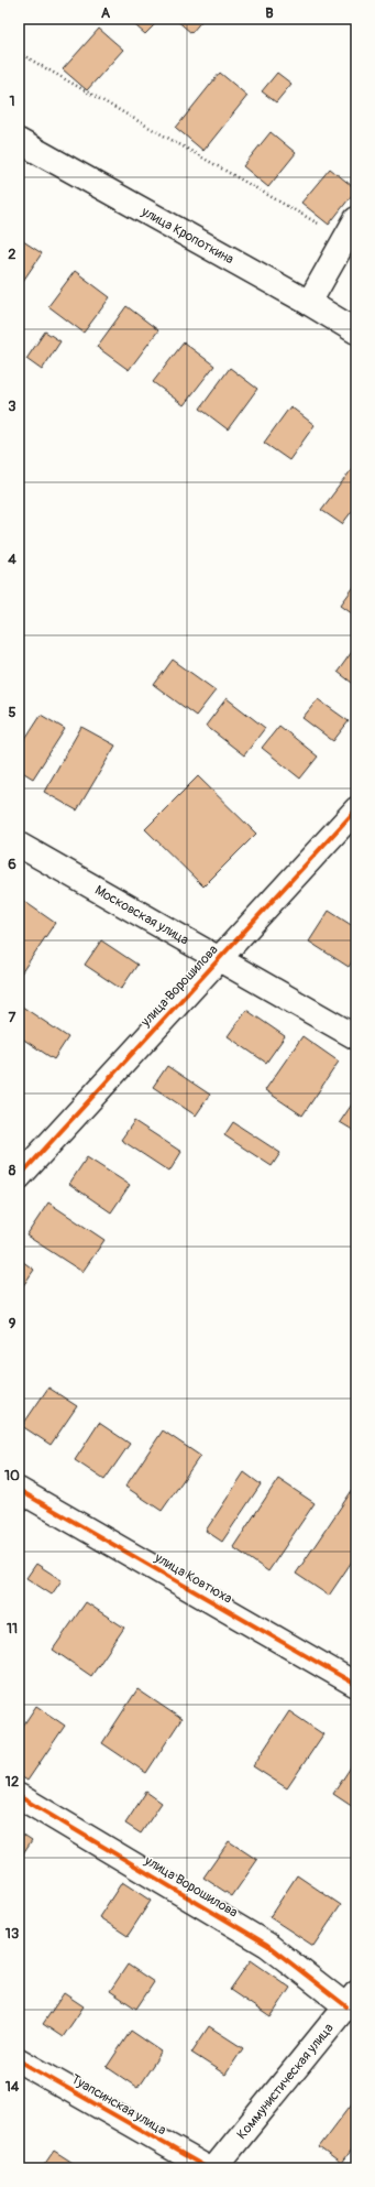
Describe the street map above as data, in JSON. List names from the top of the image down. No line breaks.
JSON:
{"streets":{"street":["улица Кропоткина","Московская улица","улица Ворошилова","улица Ковтюха","Коммунистическая улица","Туапсинская улица"]},"crossings":[["Московская улица","улица Ворошилова"],["улица Ворошилова","Коммунистическая улица"]],"grid":{"columns":["A","B"],"rows":["1","2","3","4","5","6","7","8","9","10","11","12","13","14"]}}
